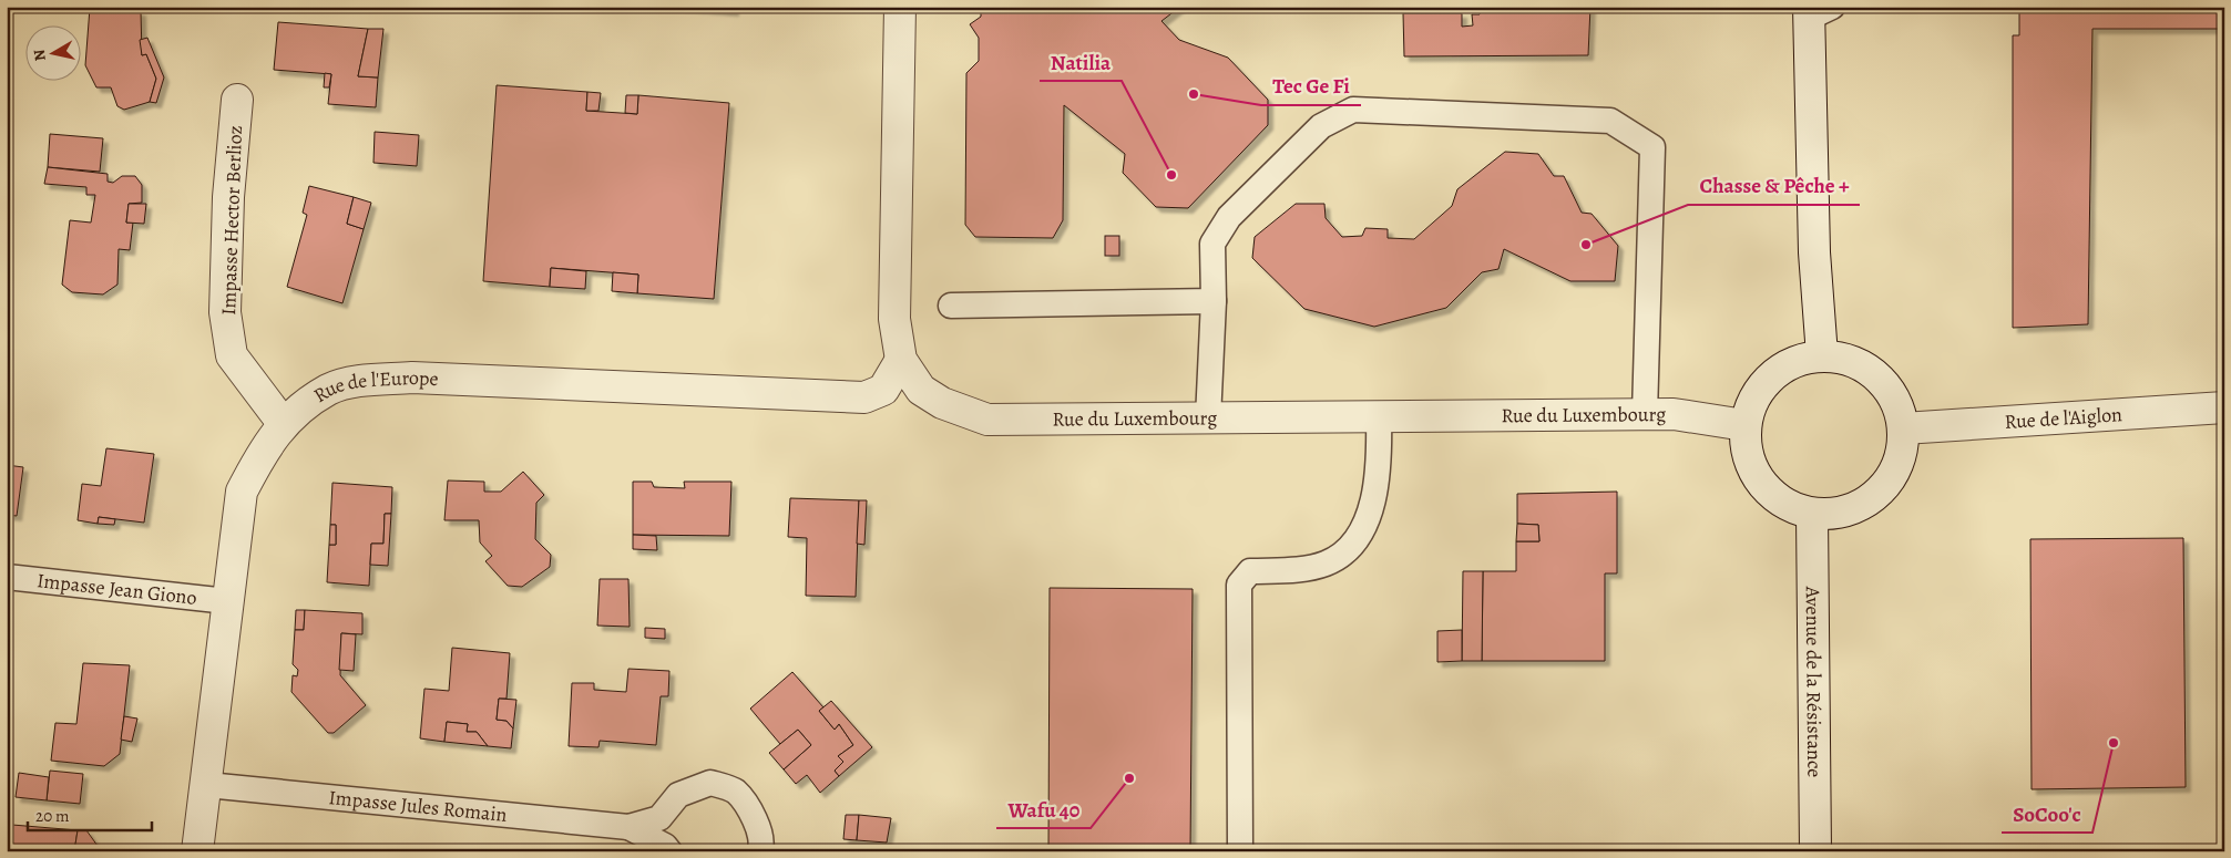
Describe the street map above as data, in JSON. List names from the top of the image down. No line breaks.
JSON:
{"streets":{"street":["Impasse Hector Berlioz","Rue de l'Europe","Rue du Luxembourg","Rue de l'Aiglon","Avenue de la Résistance"],"lane":["Impasse Jean Giono","Impasse Jules Romain"]},"crossings":[["Impasse Hector Berlioz","Rue de l'Europe"],["Rue de l'Europe","Rue du Luxembourg"],["Rue de l'Europe","Impasse Jean Giono"],["Rue de l'Europe","Impasse Jules Romain"],["Rue du Luxembourg","Rue de l'Aiglon"],["Rue du Luxembourg","Avenue de la Résistance"],["Rue de l'Aiglon","Avenue de la Résistance"]],"places":["Tec Ge Fi","Natilia","Chasse & Pêche +","SoCoo'c","Wafu 40"],"scale_bar":"20 m","north":"left"}
